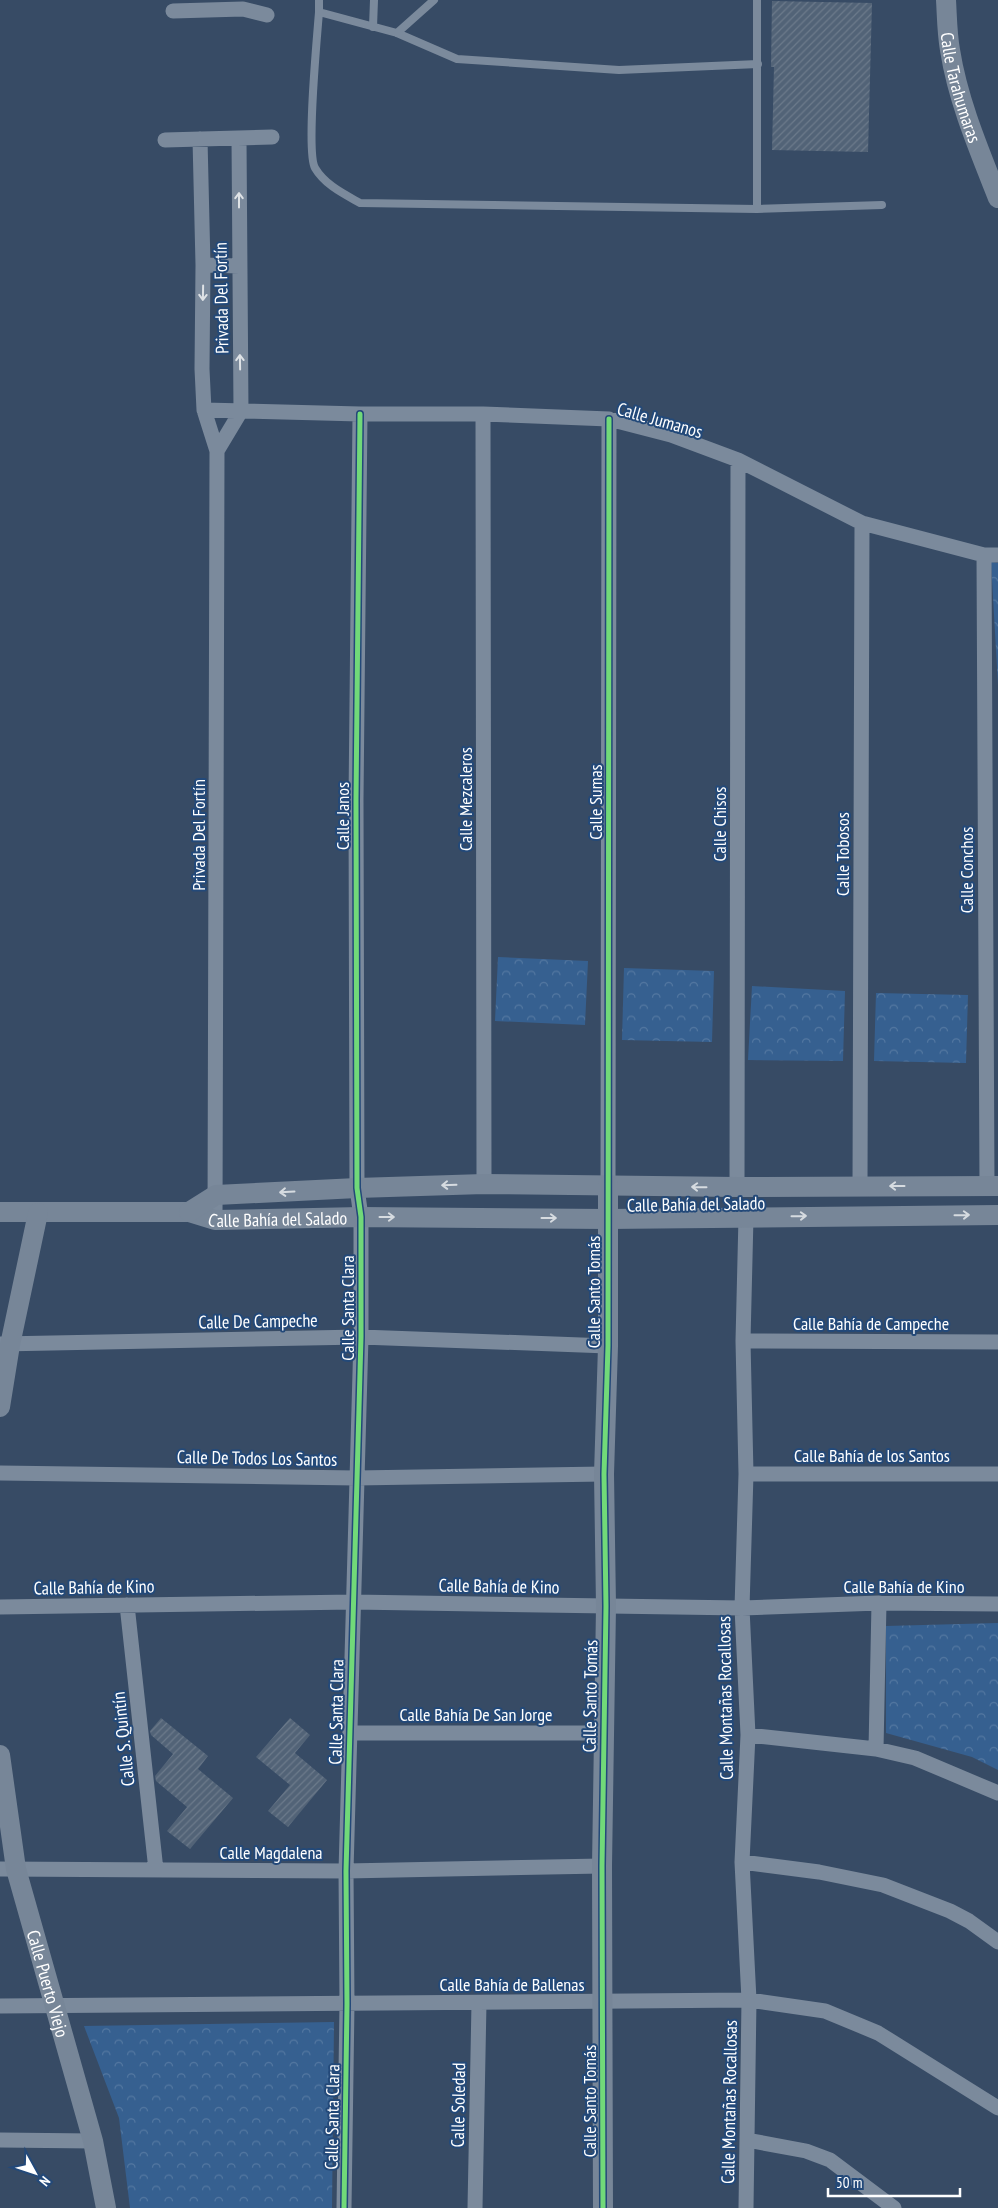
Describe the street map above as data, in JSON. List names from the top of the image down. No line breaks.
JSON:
{"streets":{"street":["Calle Tarahumaras","Privada Del Fortín","Calle Jumanos","Calle Mezcaleros","Calle Sumas","Calle Janos","Calle Chisos","Calle Tobosos","Calle Conchos","Calle Bahía del Salado","Calle Santo Tomás","Calle Santa Clara","Calle De Campeche","Calle Bahía de Campeche","Calle Bahía de los Santos","Calle De Todos Los Santos","Calle Bahía de Kino","Calle Montañas Rocallosas","Calle Bahía De San Jorge","Calle S. Quintín","Calle Magdalena","Calle Puerto Viejo","Calle Bahía de Ballenas","Calle Soledad"]},"crossings":[["Privada Del Fortín","Calle Jumanos"],["Privada Del Fortín","Calle Bahía del Salado"],["Calle Jumanos","Calle Mezcaleros"],["Calle Jumanos","Calle Sumas"],["Calle Jumanos","Calle Janos"],["Calle Jumanos","Calle Chisos"],["Calle Jumanos","Calle Tobosos"],["Calle Jumanos","Calle Conchos"],["Calle Mezcaleros","Calle Bahía del Salado"],["Calle Sumas","Calle Bahía del Salado"],["Calle Sumas","Calle Santo Tomás"],["Calle Janos","Calle Bahía del Salado"],["Calle Janos","Calle Santa Clara"],["Calle Chisos","Calle Bahía del Salado"],["Calle Tobosos","Calle Bahía del Salado"],["Calle Conchos","Calle Bahía del Salado"],["Calle Bahía del Salado","Calle Santo Tomás"],["Calle Bahía del Salado","Calle Santa Clara"],["Calle Bahía del Salado","Calle Montañas Rocallosas"],["Calle Santo Tomás","Calle De Campeche"],["Calle Santo Tomás","Calle De Todos Los Santos"],["Calle Santo Tomás","Calle Bahía de Kino"],["Calle Santo Tomás","Calle Bahía De San Jorge"],["Calle Santo Tomás","Calle Magdalena"],["Calle Santo Tomás","Calle Bahía de Ballenas"],["Calle Santa Clara","Calle De Campeche"],["Calle Santa Clara","Calle De Todos Los Santos"],["Calle Santa Clara","Calle Bahía de Kino"],["Calle Santa Clara","Calle Bahía De San Jorge"],["Calle Santa Clara","Calle Magdalena"],["Calle Santa Clara","Calle Bahía de Ballenas"],["Calle Bahía de Campeche","Calle Montañas Rocallosas"],["Calle Bahía de los Santos","Calle Montañas Rocallosas"],["Calle Bahía de Kino","Calle Montañas Rocallosas"],["Calle Bahía de Kino","Calle S. Quintín"],["Calle Montañas Rocallosas","Calle Bahía de Ballenas"],["Calle S. Quintín","Calle Magdalena"],["Calle Magdalena","Calle Puerto Viejo"],["Calle Puerto Viejo","Calle Bahía de Ballenas"],["Calle Bahía de Ballenas","Calle Soledad"]],"scale_bar":"50 m","north":"bottom right"}
